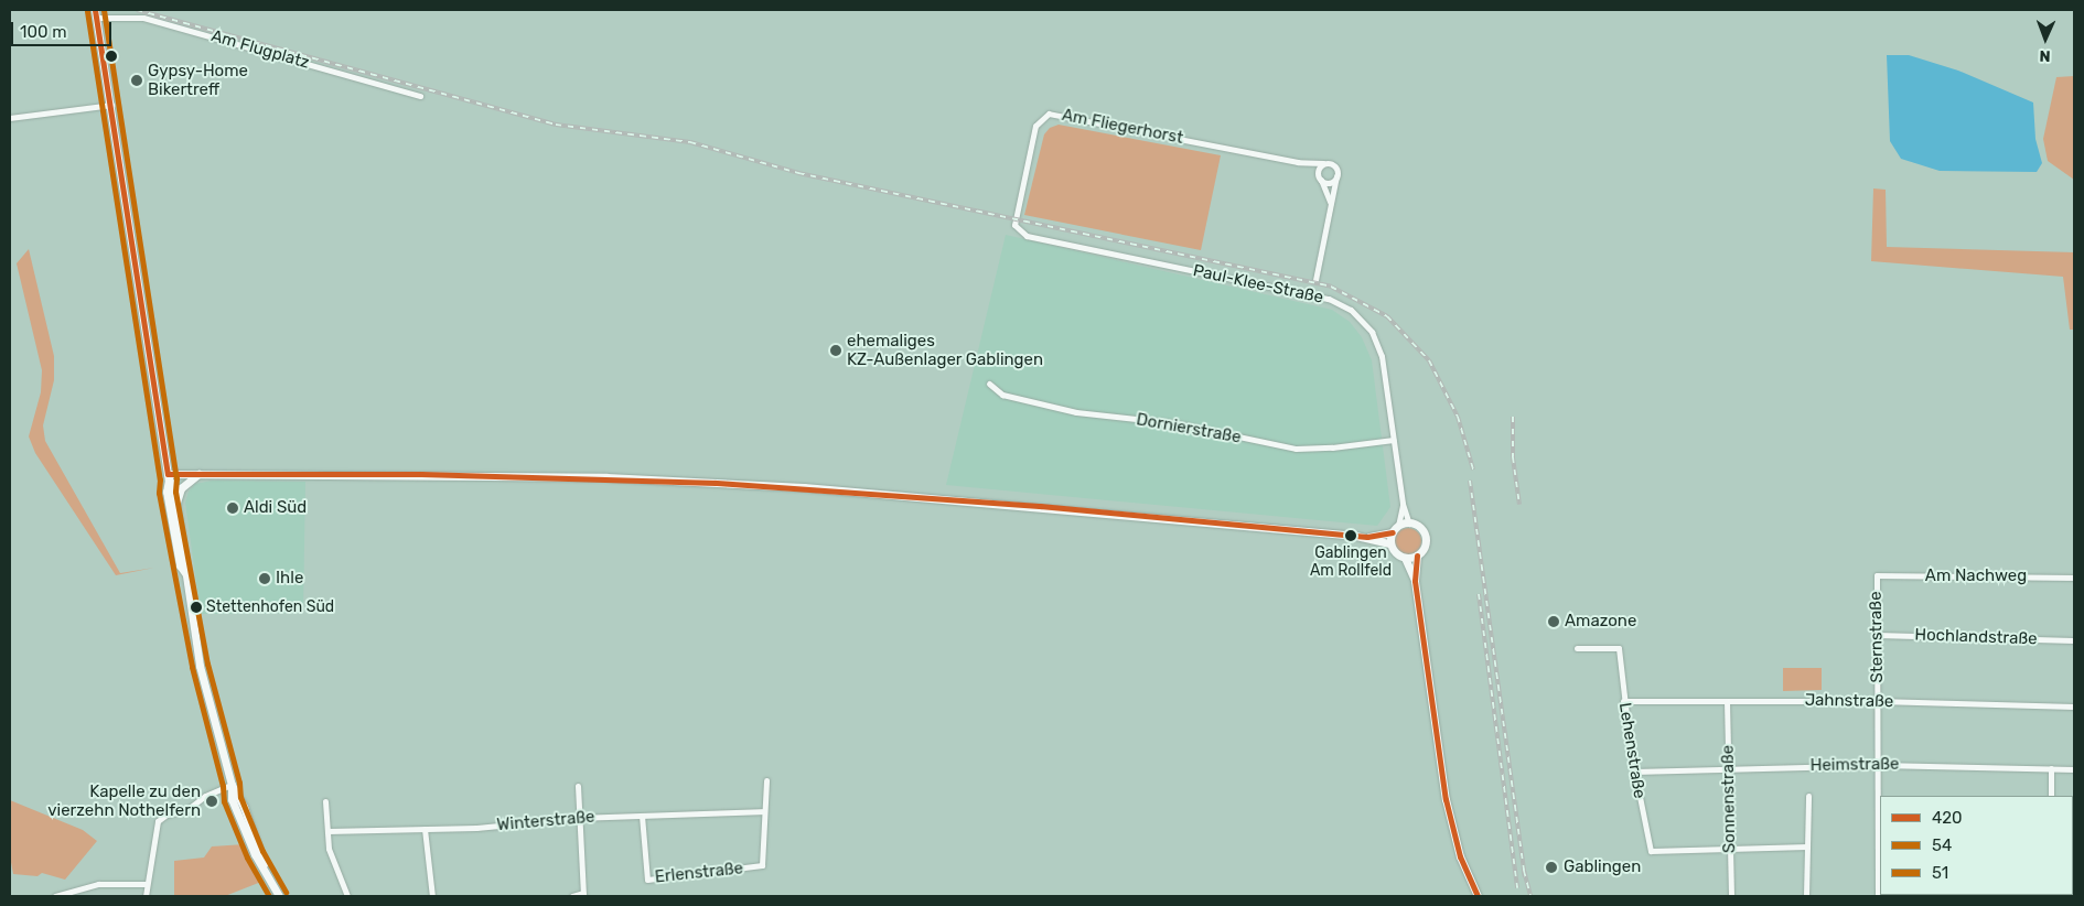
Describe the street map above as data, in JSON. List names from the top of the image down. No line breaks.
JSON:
{"streets":{"street":["Am Flugplatz","Am Fliegerhorst","Paul-Klee-Straße","Dornierstraße","Am Nachweg","Sternstraße","Hochlandstraße","Jahnstraße","Lehenstraße","Heimstraße","Sonnenstraße","Winterstraße","Erlenstraße"]},"crossings":[["Am Fliegerhorst","Paul-Klee-Straße"],["Paul-Klee-Straße","Dornierstraße"],["Am Nachweg","Sternstraße"],["Sternstraße","Hochlandstraße"],["Sternstraße","Jahnstraße"],["Sternstraße","Heimstraße"],["Jahnstraße","Lehenstraße"],["Jahnstraße","Sonnenstraße"],["Lehenstraße","Heimstraße"],["Lehenstraße","Sonnenstraße"],["Heimstraße","Sonnenstraße"],["Winterstraße","Erlenstraße"]],"places":["Gypsy-Home Bikertreff","ehemaliges KZ-Außenlager Gablingen","Aldi Süd","Gablingen Am Rollfeld","Ihle","Stettenhofen Süd","Amazone","Kapelle zu den vierzehn Nothelfern","Gablingen"],"lines":["transit line 420","transit line 51","transit line 54"],"legend":["420","54","51"],"scale_bar":"100 m","north":"bottom"}
